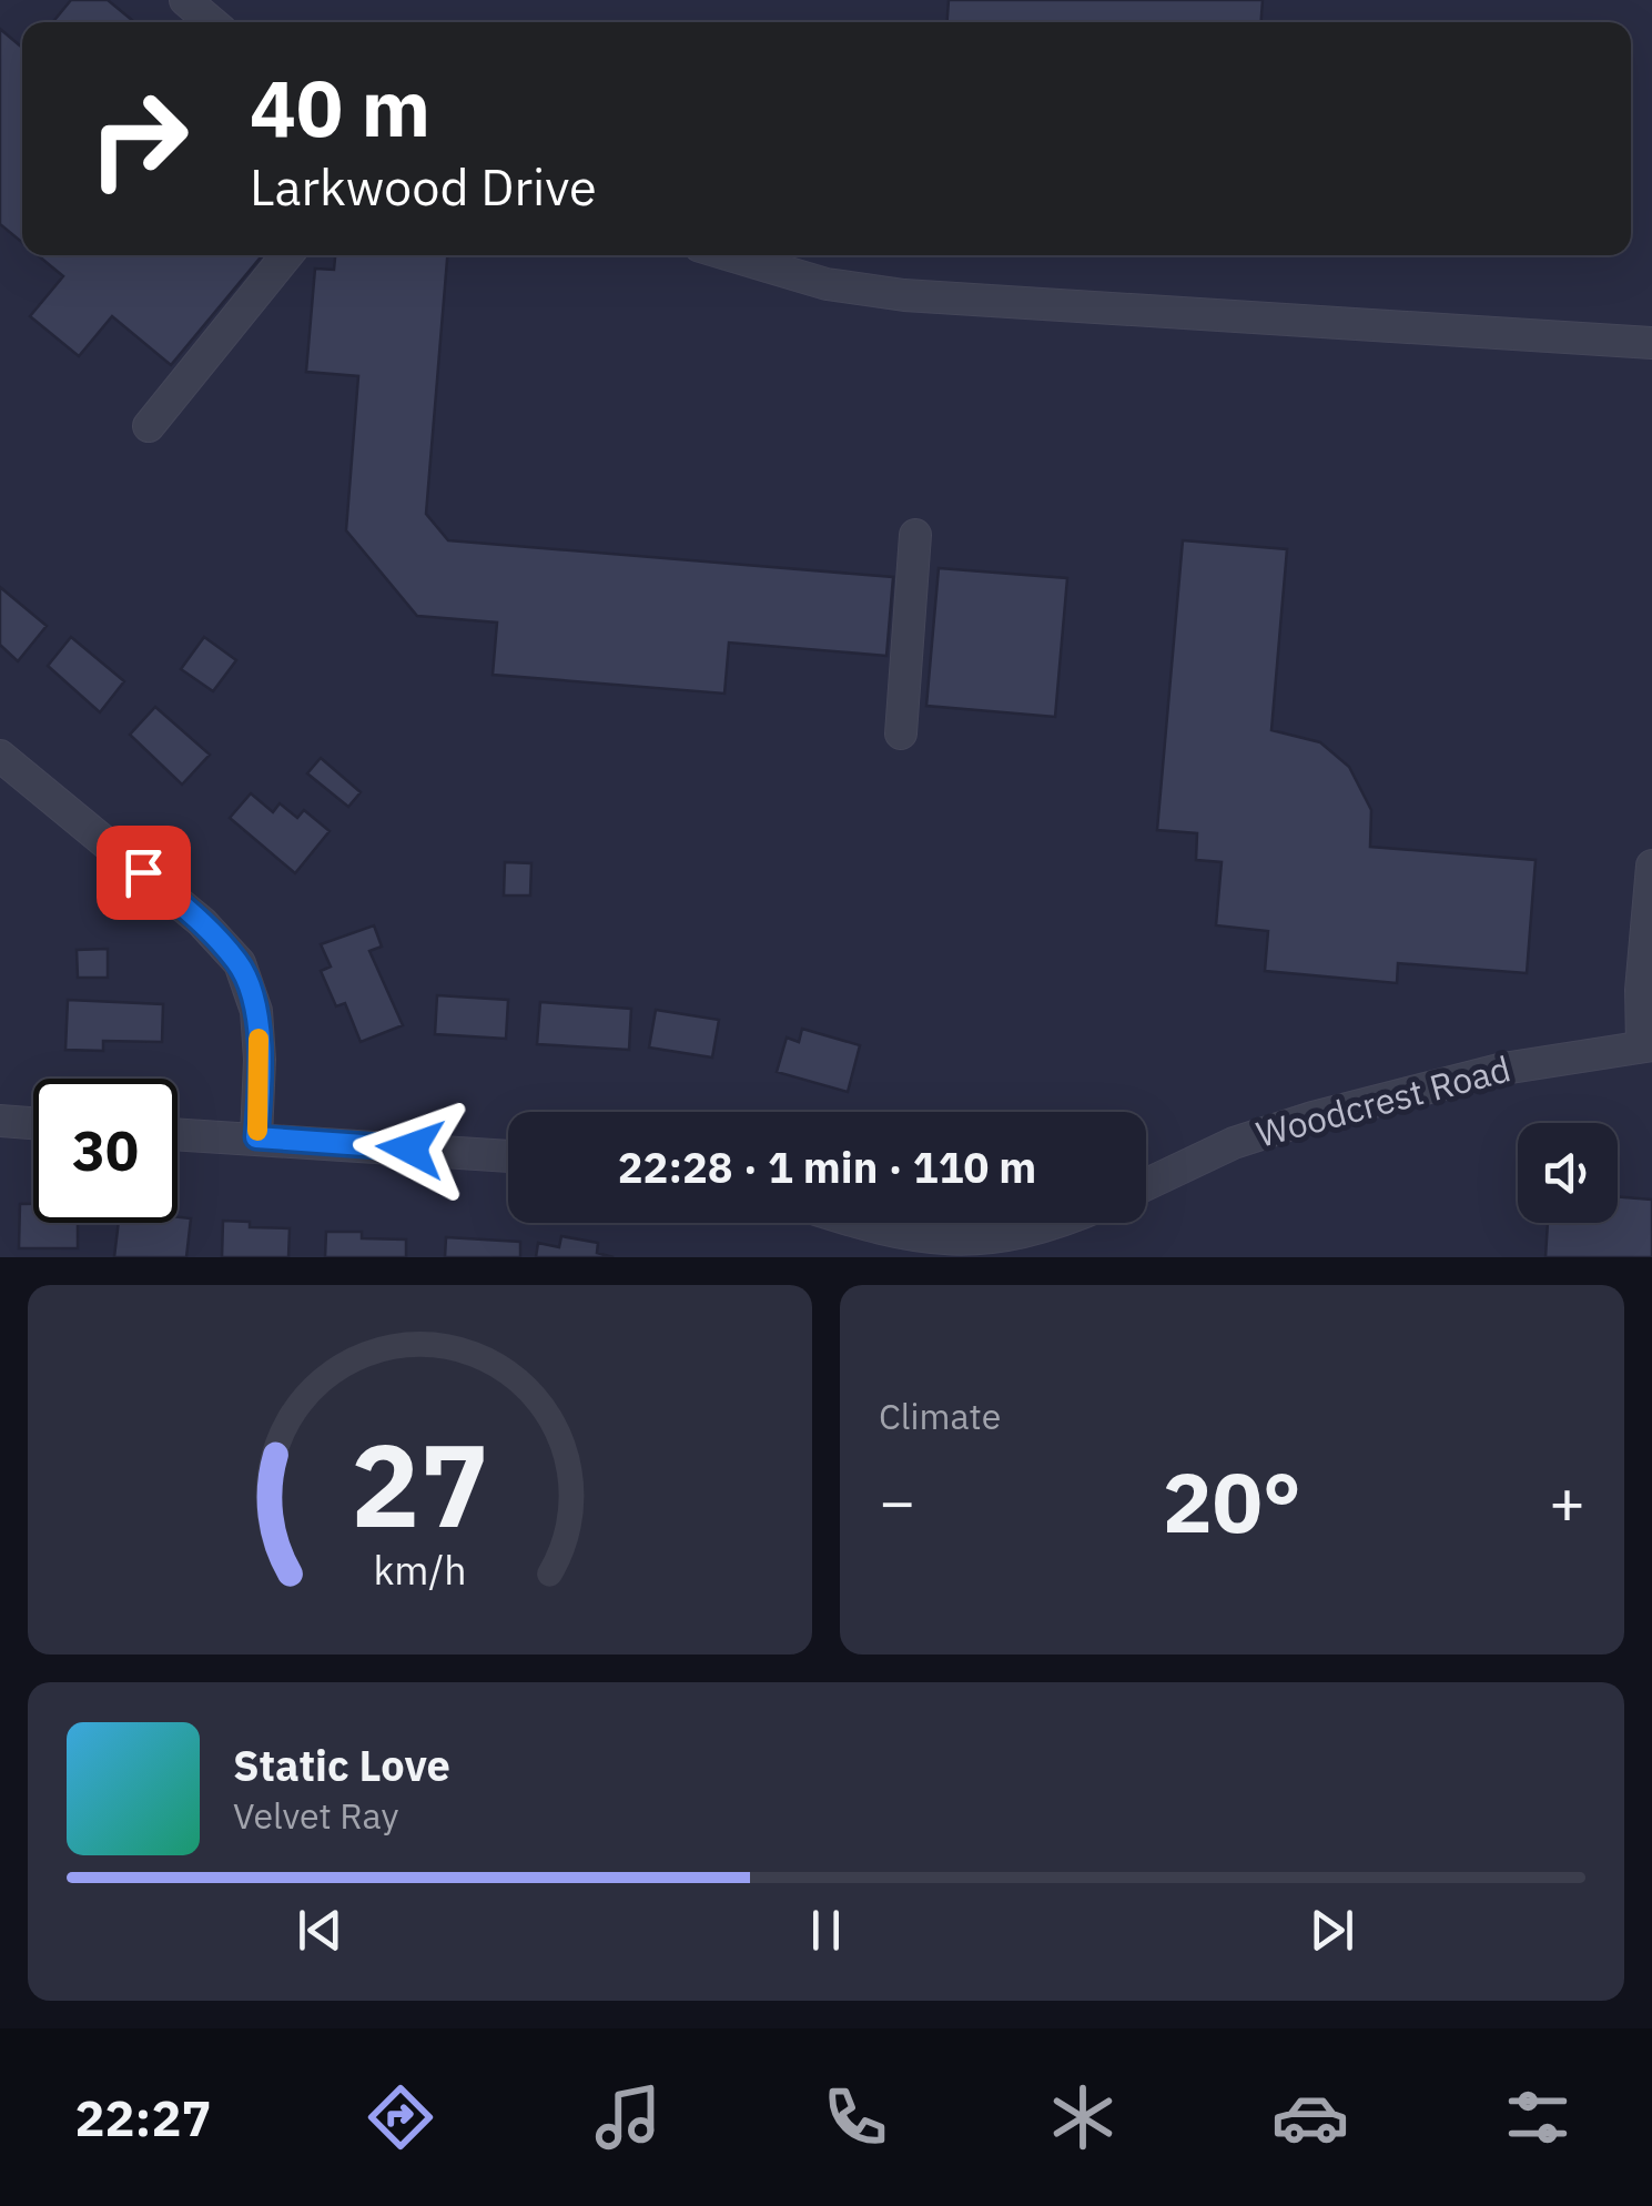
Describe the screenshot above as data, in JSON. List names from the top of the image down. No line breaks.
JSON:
{"streets":{"street":["Woodcrest Road"]},"page":{"turn":["40 m","Larkwood Drive"],"limit":"30","trip":"22:28 · 1 min · 110 m","tile":"Climate","heat":["−","20°","+"],"song":["Static Love","Velvet Ray"],"tabs":"22:27","gauge":["27","km/h"]}}
